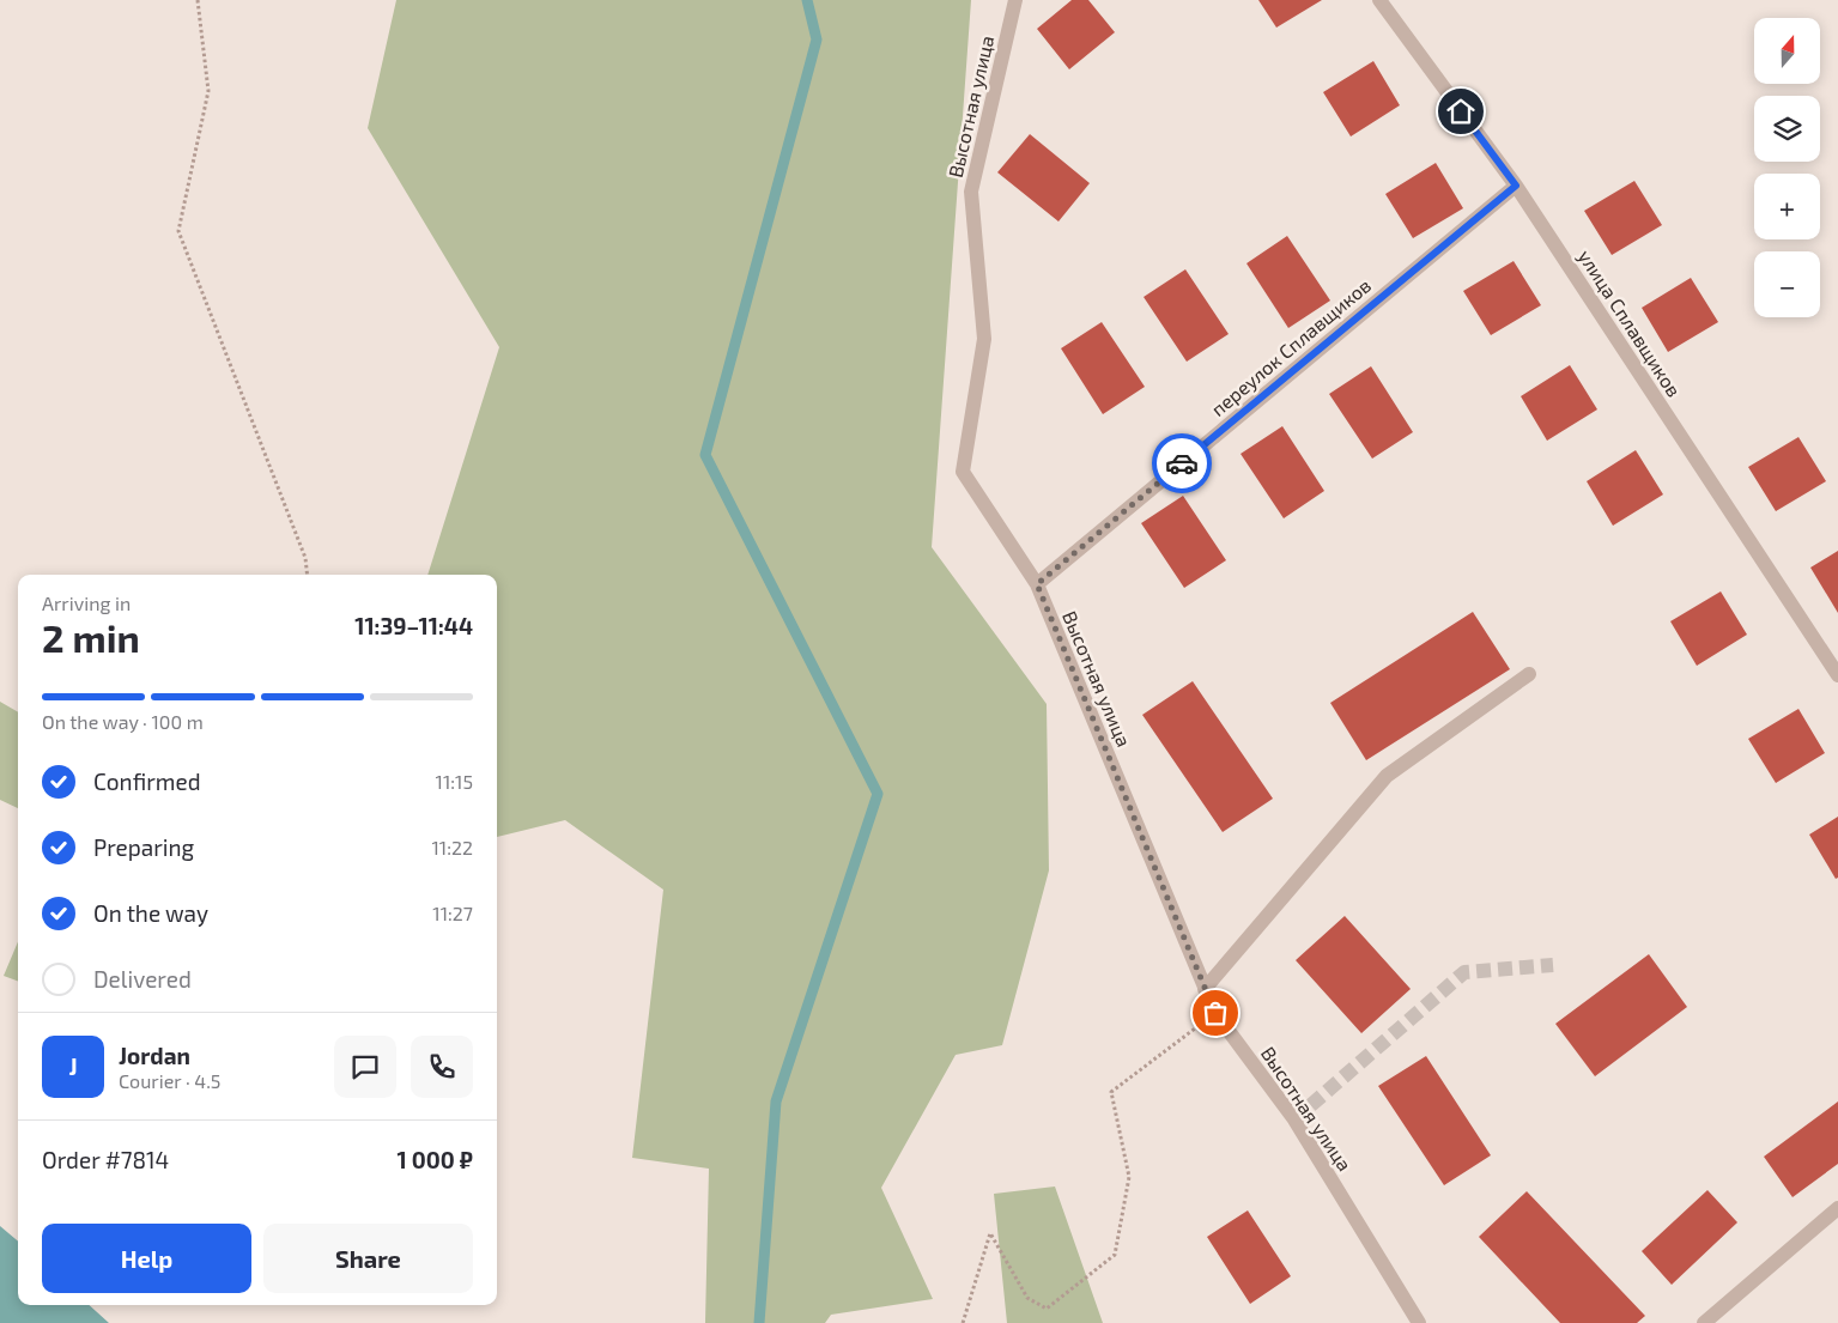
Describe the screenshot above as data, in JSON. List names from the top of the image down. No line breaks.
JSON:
{"streets":{"street":["Высотная улица","улица Сплавщиков","переулок Сплавщиков"]},"crossings":[["Высотная улица","переулок Сплавщиков"],["улица Сплавщиков","переулок Сплавщиков"]],"north":"top","page":{"map_buttons":["+","−"],"heading":["2 min","Arriving in","11:39–11:44"],"panel":["Jordan","Courier · 4.5","Order #7814","1 000 ₽"],"bar":"On the way · 100 m","list":[["Confirmed","11:15"],["Preparing","11:22"],["On the way","11:27"],"Delivered"],"round":"J","buttons":["Help","Share"]}}
